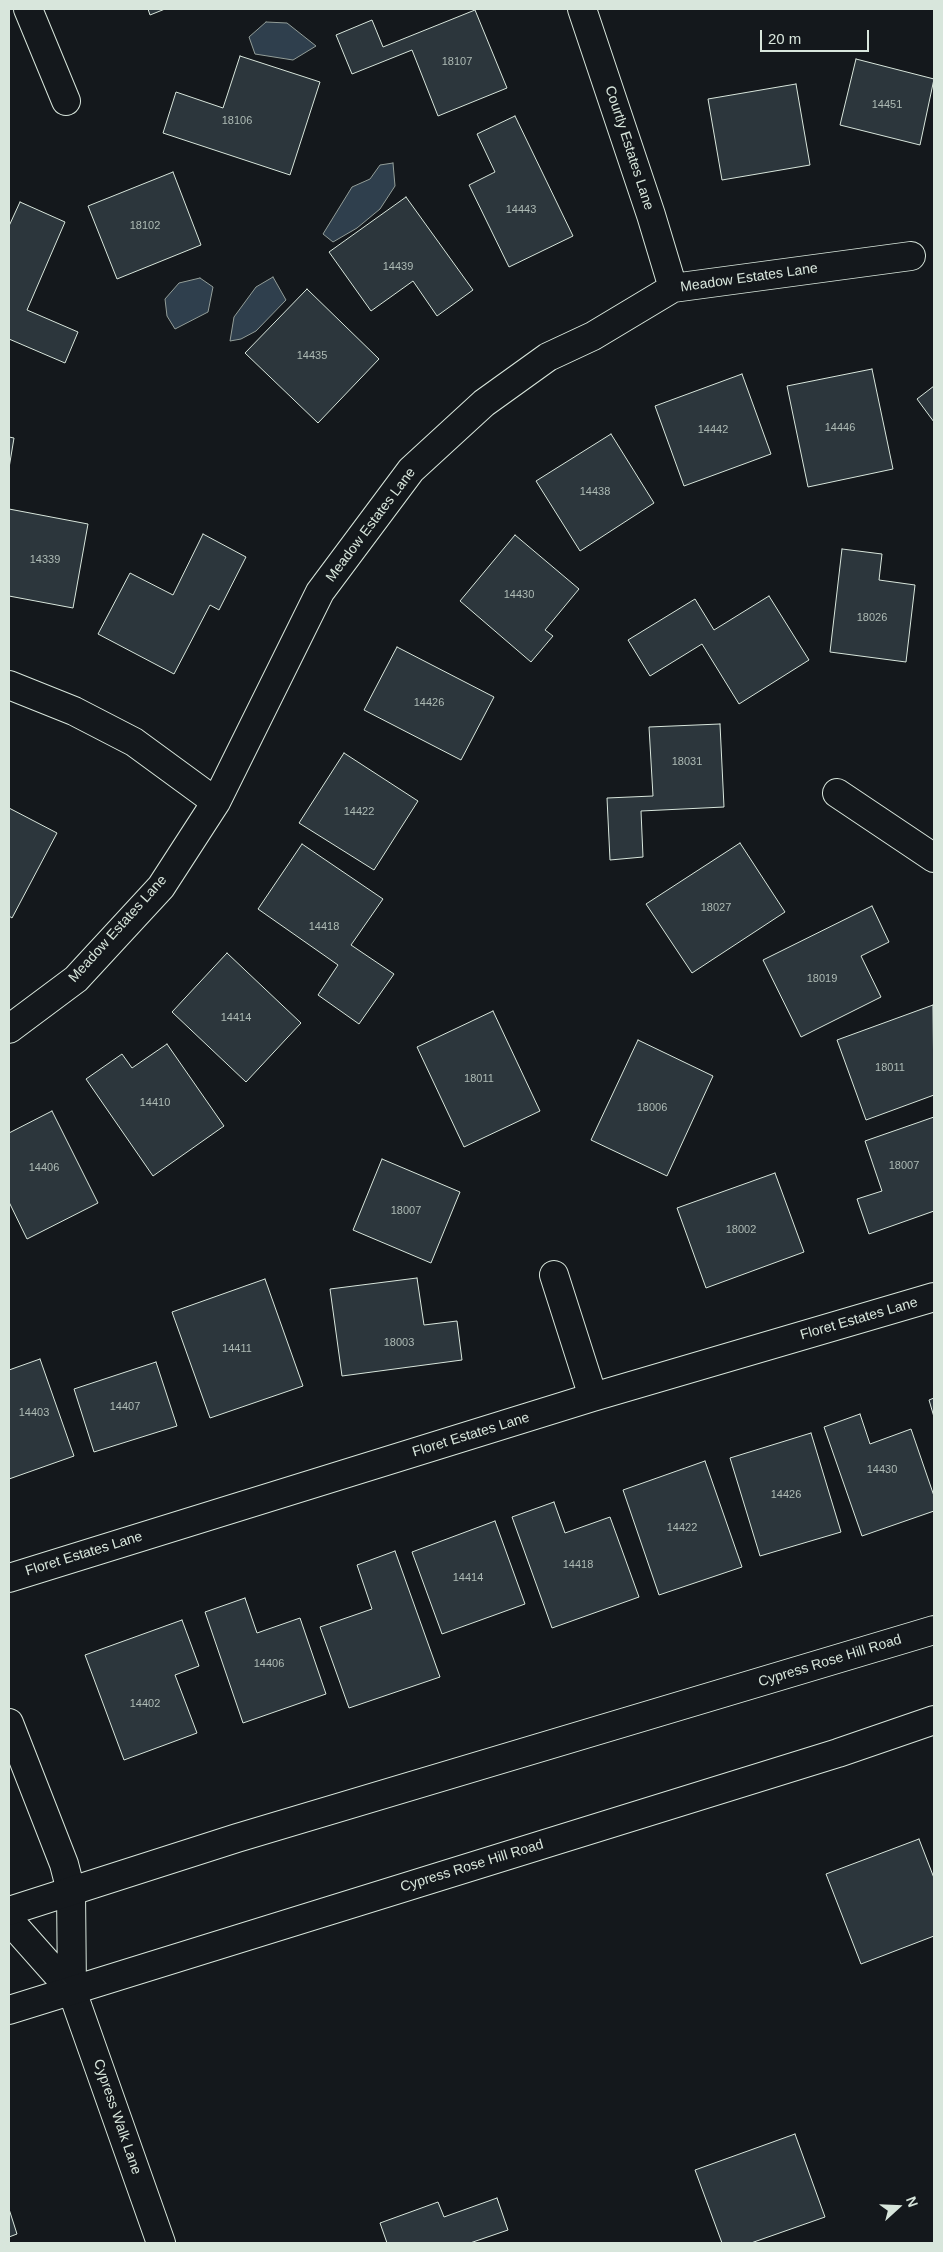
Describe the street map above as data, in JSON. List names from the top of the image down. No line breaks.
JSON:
{"streets":{"street":["Courtly Estates Lane","Meadow Estates Lane","Floret Estates Lane","Cypress Rose Hill Road","Cypress Walk Lane"]},"crossings":[["Courtly Estates Lane","Meadow Estates Lane"],["Cypress Rose Hill Road","Cypress Walk Lane"]],"house_numbers":["18107","14451","18106","14443","18102","14439","14435","14446","14442","14438","14339","14430","18026","14426","18031","14422","18027","14418","18019","14414","18011","18011","14410","18006","18007","14406","18007","18002","18003","14411","14407","14403","14430","14426","14422","14418","14414","14406","14402"],"scale_bar":"20 m","north":"right"}
